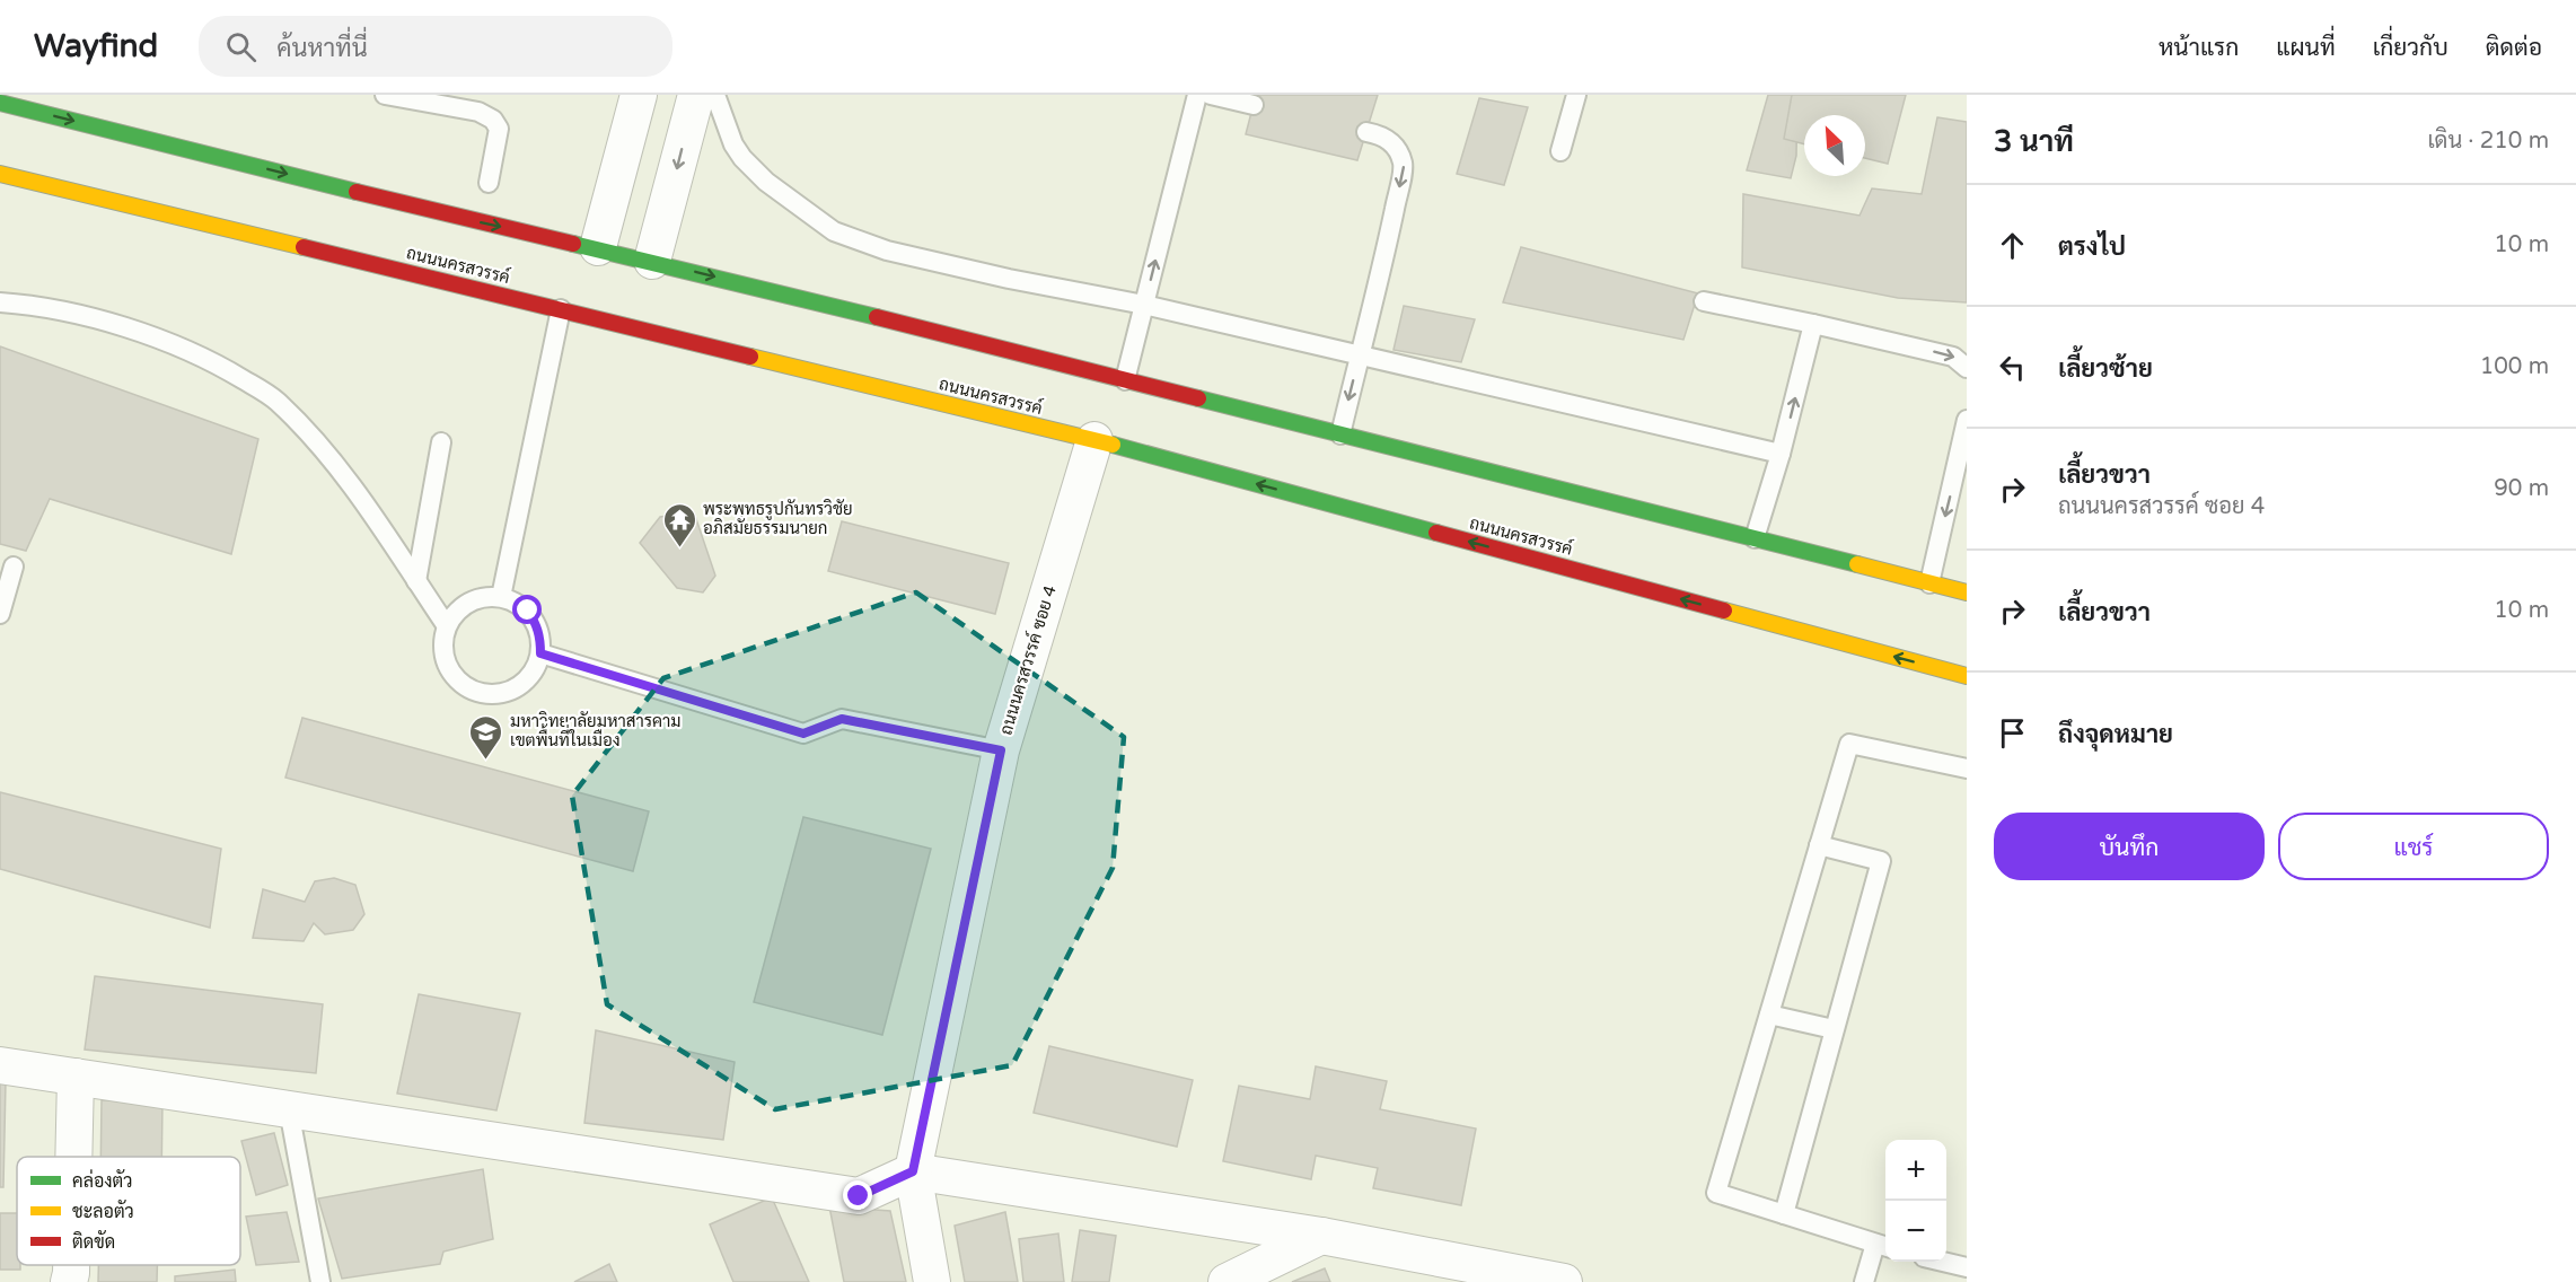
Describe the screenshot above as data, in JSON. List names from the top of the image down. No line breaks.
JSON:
{"streets":{"main road":["ถนนนครสวรรค์"],"street":["ถนนนครสวรรค์ ซอย 4"]},"crossings":[["ถนนนครสวรรค์","ถนนนครสวรรค์ ซอย 4"]],"places":{"temple":["พระพุทธรูปกันทรวิชัย อภิสมัยธรรมนายก"],"school or university":["มหาวิทยาลัยมหาสารคาม เขตพื้นที่ในเมือง"]},"legend":["คล่องตัว","ชะลอตัว","ติดขัด"],"north":"top left","page":{"header":"Wayfind","search":"ค้นหาที่นี่","nav":["หน้าแรก","แผนที่","เกี่ยวกับ","ติดต่อ"],"heading":["3 นาที","เดิน · 210 m"],"list":[["ตรงไป","10 m"],["เลี้ยวซ้าย","100 m"],["เลี้ยวขวา","ถนนนครสวรรค์ ซอย 4","90 m"],["เลี้ยวขวา","10 m"],"ถึงจุดหมาย"],"buttons":["บันทึก","แชร์"],"map_buttons":["+","−"]}}
